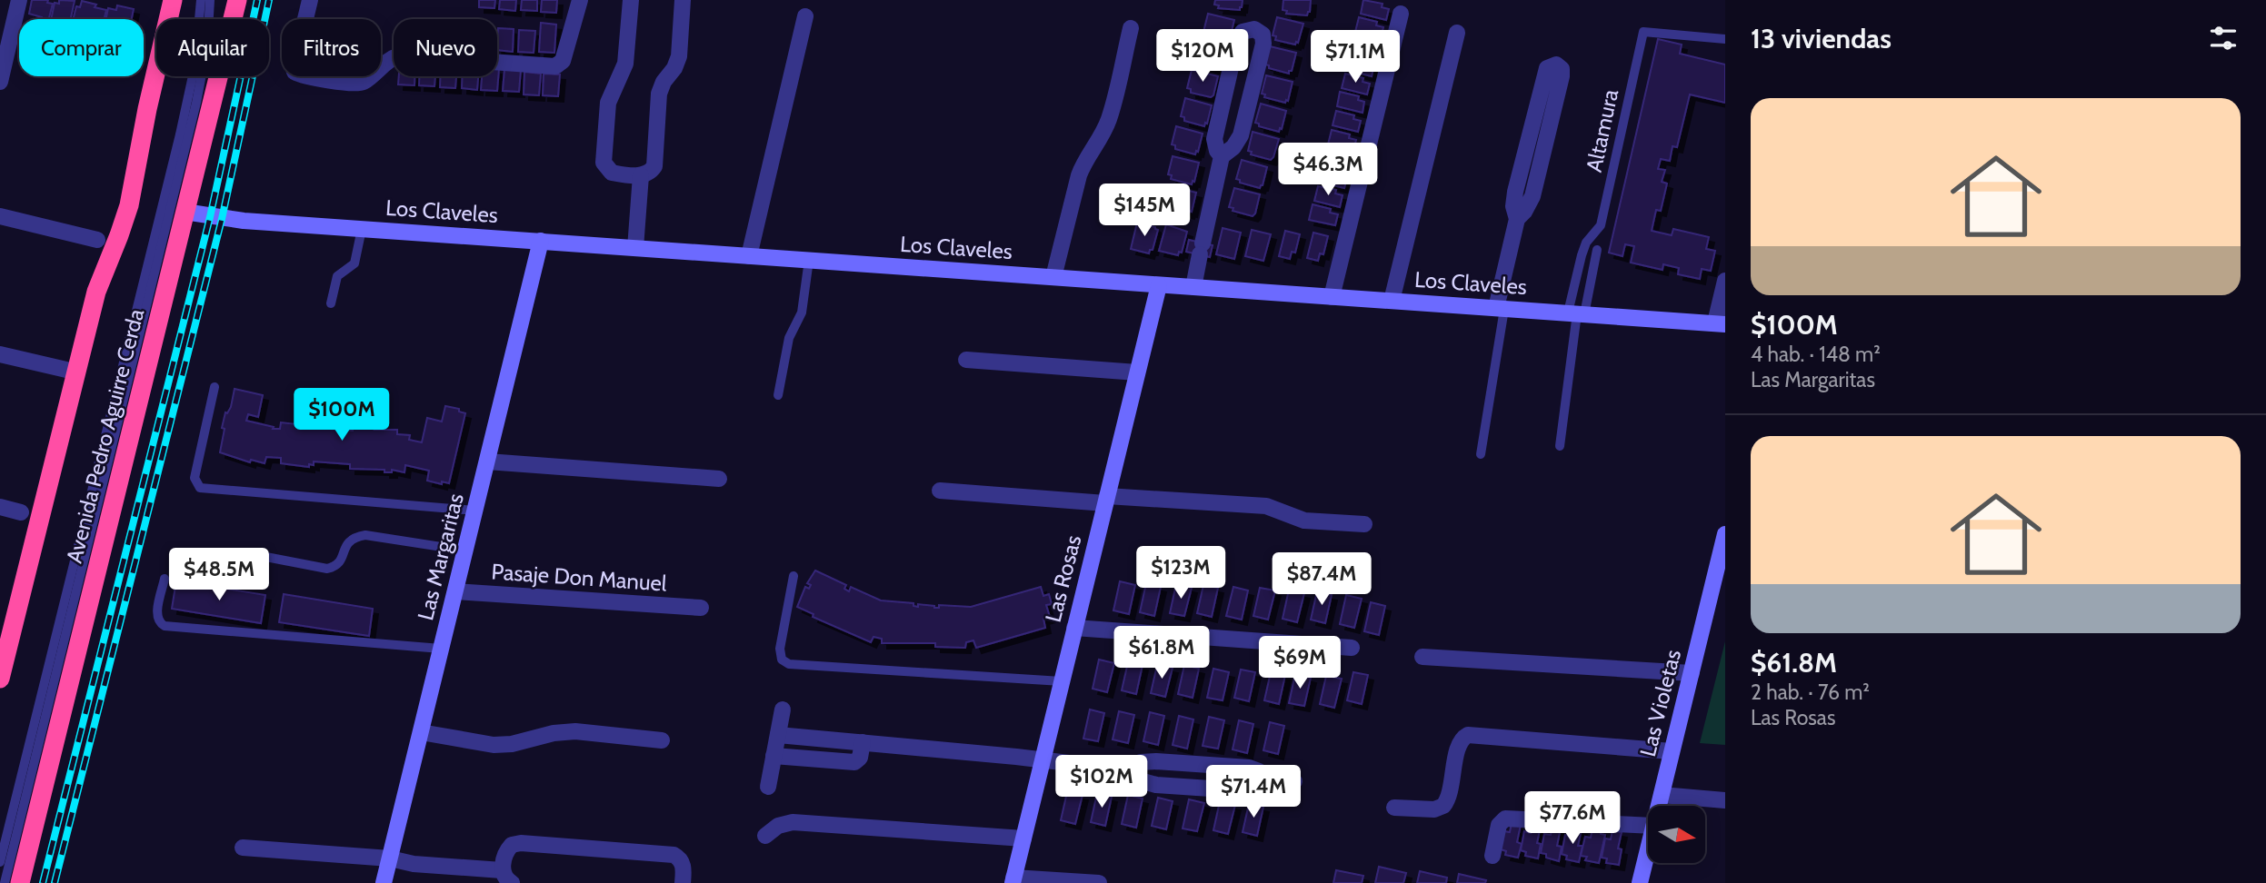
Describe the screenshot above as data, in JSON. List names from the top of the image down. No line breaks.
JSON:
{"streets":{"highway":["Avenida Pedro Aguirre Cerda"],"street":["Los Claveles","Las Margaritas","Pasaje Don Manuel","Las Rosas","Las Violetas"],"lane":["Altamura"]},"crossings":[["Altamura","Los Claveles"],["Los Claveles","Avenida Pedro Aguirre Cerda"],["Los Claveles","Las Margaritas"],["Los Claveles","Las Rosas"],["Las Margaritas","Pasaje Don Manuel"]],"north":"right","page":{"heading":"13 viviendas","chip":["Comprar","Alquilar","Filtros","Nuevo"],"price":["$120M","$71.1M","$46.3M","$145M","$100M","$123M","$48.5M","$87.4M","$61.8M","$69M","$102M","$71.4M","$77.6M"],"list":[{"name":"$100M","note":"4 hab. · 148 m² · Las Margaritas"},{"name":"$61.8M","note":"2 hab. · 76 m² · Las Rosas"}]}}
